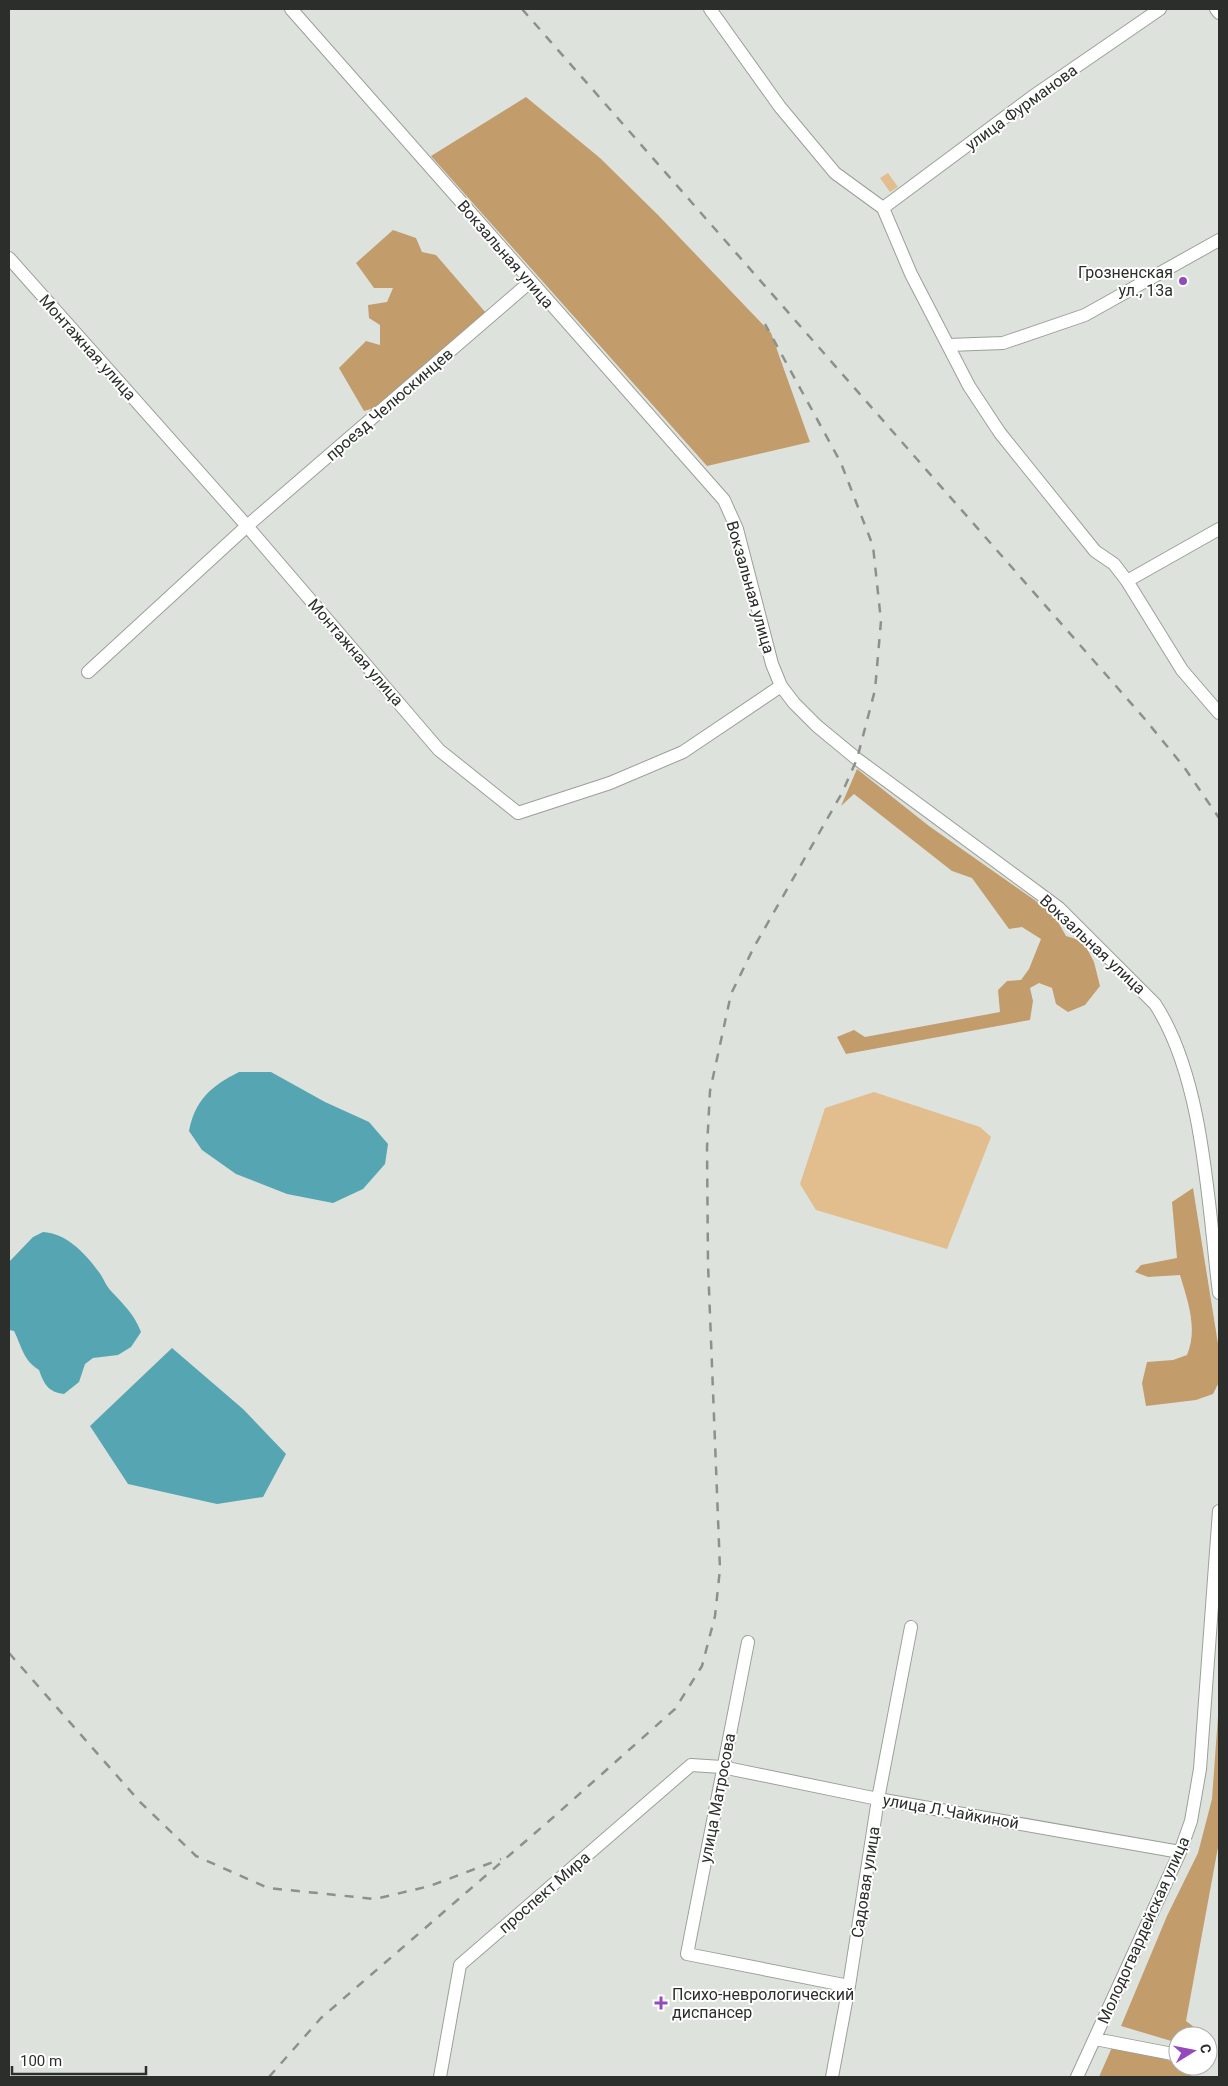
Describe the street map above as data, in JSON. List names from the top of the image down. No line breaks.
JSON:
{"streets":{"street":["улица Фурманова","Вокзальная улица","Монтажная улица","проезд Челюскинцев","улица Матросова","улица Л.Чайкиной","Садовая улица","проспект Мира","Молодогвардейская улица"]},"crossings":[["Вокзальная улица","Монтажная улица"],["Вокзальная улица","проезд Челюскинцев"],["Монтажная улица","проезд Челюскинцев"],["улица Матросова","улица Л.Чайкиной"],["улица Матросова","Садовая улица"],["улица Матросова","проспект Мира"],["улица Л.Чайкиной","Садовая улица"],["улица Л.Чайкиной","проспект Мира"],["улица Л.Чайкиной","Молодогвардейская улица"]],"places":{"other":["Грозненская ул., 13а"],"health":["Психо-неврологический диспансер"]},"scale_bar":"100 m","north":"right"}
